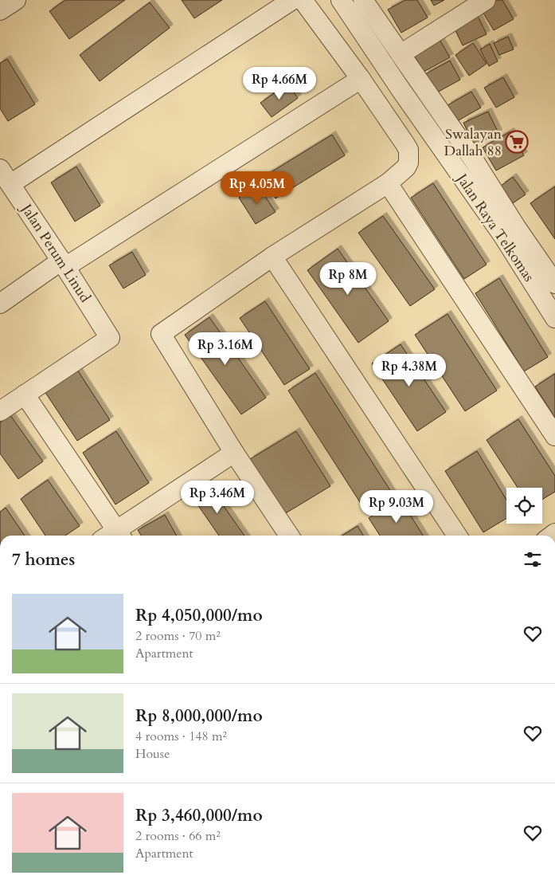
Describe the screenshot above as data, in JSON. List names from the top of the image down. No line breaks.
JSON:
{"streets":{"street":["Jalan Raya Telkomas","Jalan Perum Linud"]},"places":{"supermarket":["Swalayan Dallah 88"]},"page":{"price":["Rp 4.66M","Rp 4.05M","Rp 8M","Rp 3.16M","Rp 4.38M","Rp 3.46M","Rp 9.03M"],"heading":"7 homes","list":[{"name":"Rp 4,050,000/mo","note":"2 rooms · 70 m² · Apartment"},{"name":"Rp 8,000,000/mo","note":"4 rooms · 148 m² · House"},{"name":"Rp 3,460,000/mo","note":"2 rooms · 66 m² · Apartment"}]}}
